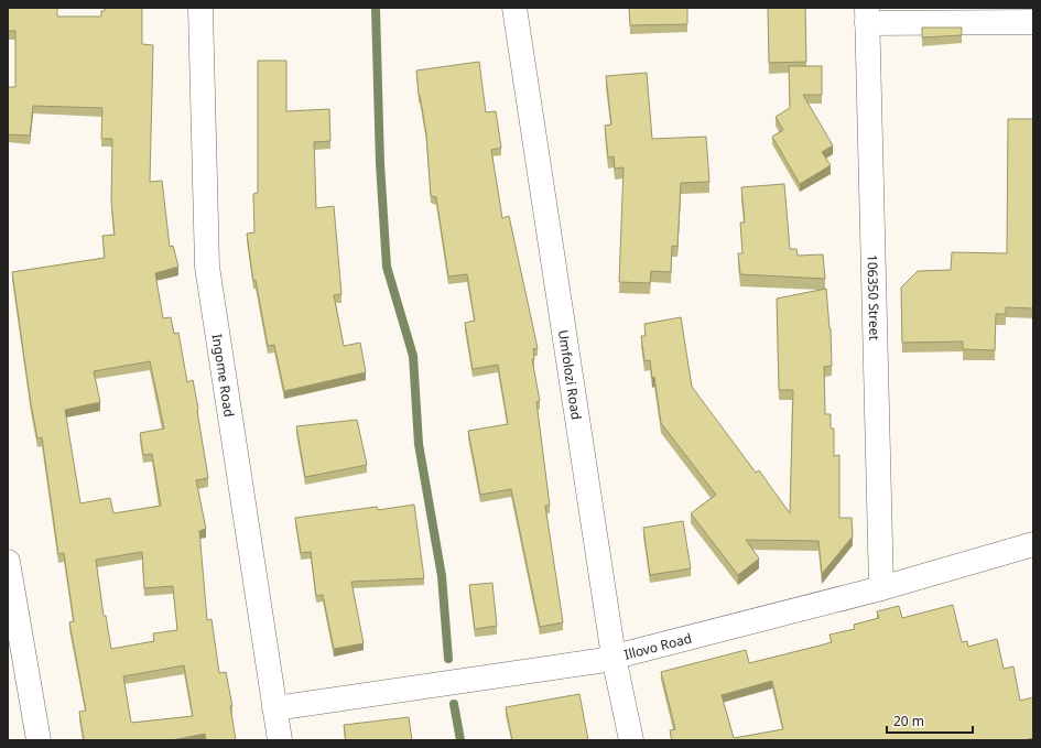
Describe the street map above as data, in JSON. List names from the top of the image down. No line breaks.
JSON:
{"streets":{"street":["106350 Street","Umfolozi Road","Ingome Road","Illovo Road"]},"crossings":[["106350 Street","Illovo Road"],["Umfolozi Road","Illovo Road"],["Ingome Road","Illovo Road"]],"scale_bar":"20 m"}
